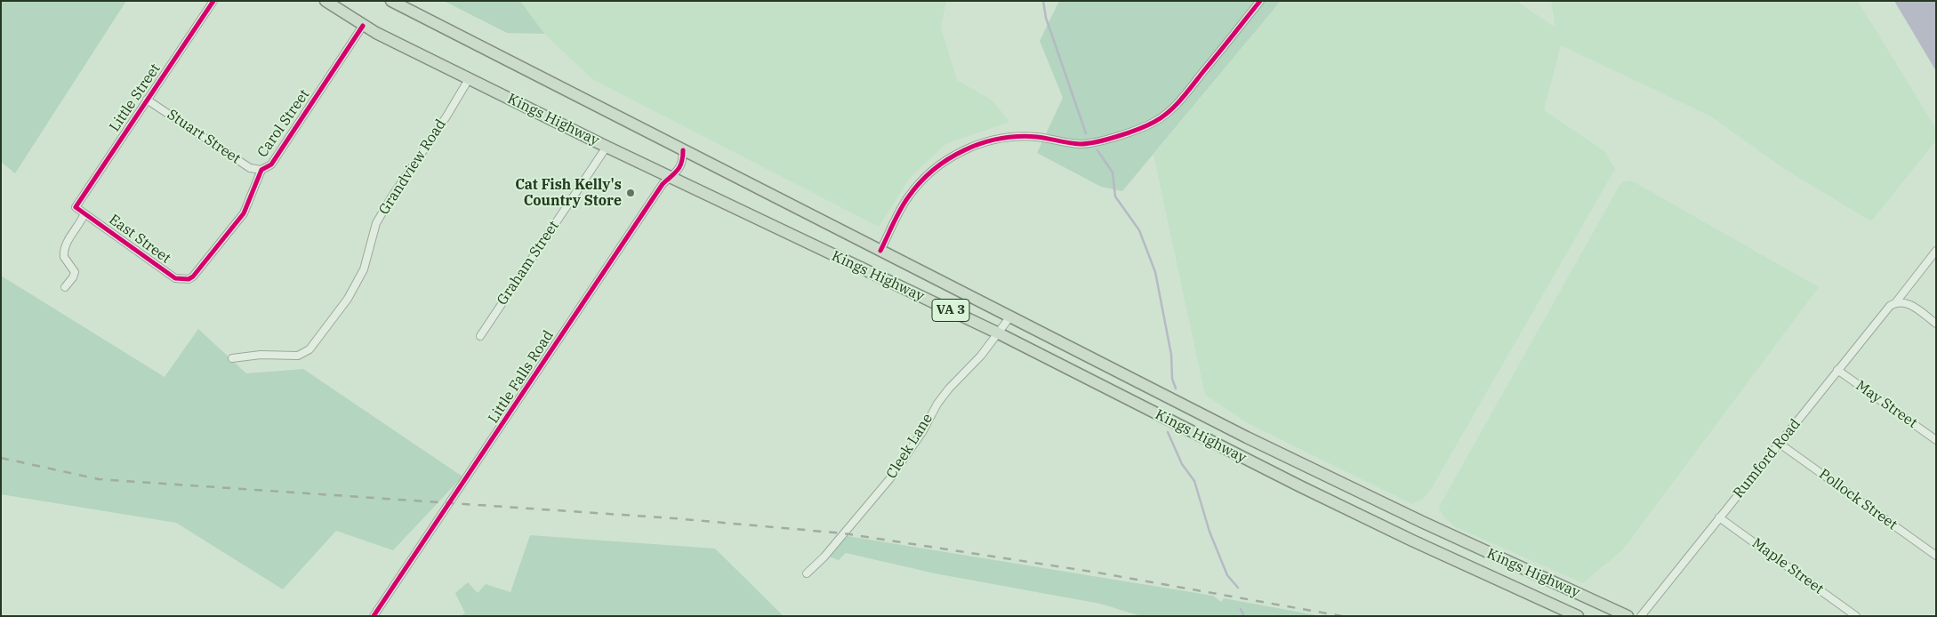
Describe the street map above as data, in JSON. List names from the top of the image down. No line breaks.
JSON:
{"streets":{"highway":["Kings Highway","VA 3"],"street":["Little Street","Carol Street","Stuart Street","Grandview Road","East Street","Graham Street","Little Falls Road","May Street","Cleek Lane","Rumford Road","Pollock Street","Maple Street"]},"crossings":[["Little Street","Stuart Street"],["Little Street","East Street"],["Kings Highway","Carol Street"],["Kings Highway","Grandview Road"],["Kings Highway","Graham Street"],["Kings Highway","Little Falls Road"],["Kings Highway","Cleek Lane"],["Carol Street","Stuart Street"],["Carol Street","East Street"],["May Street","Rumford Road"],["Rumford Road","Pollock Street"],["Rumford Road","Maple Street"]],"places":["Cat Fish Kelly's Country Store"]}
